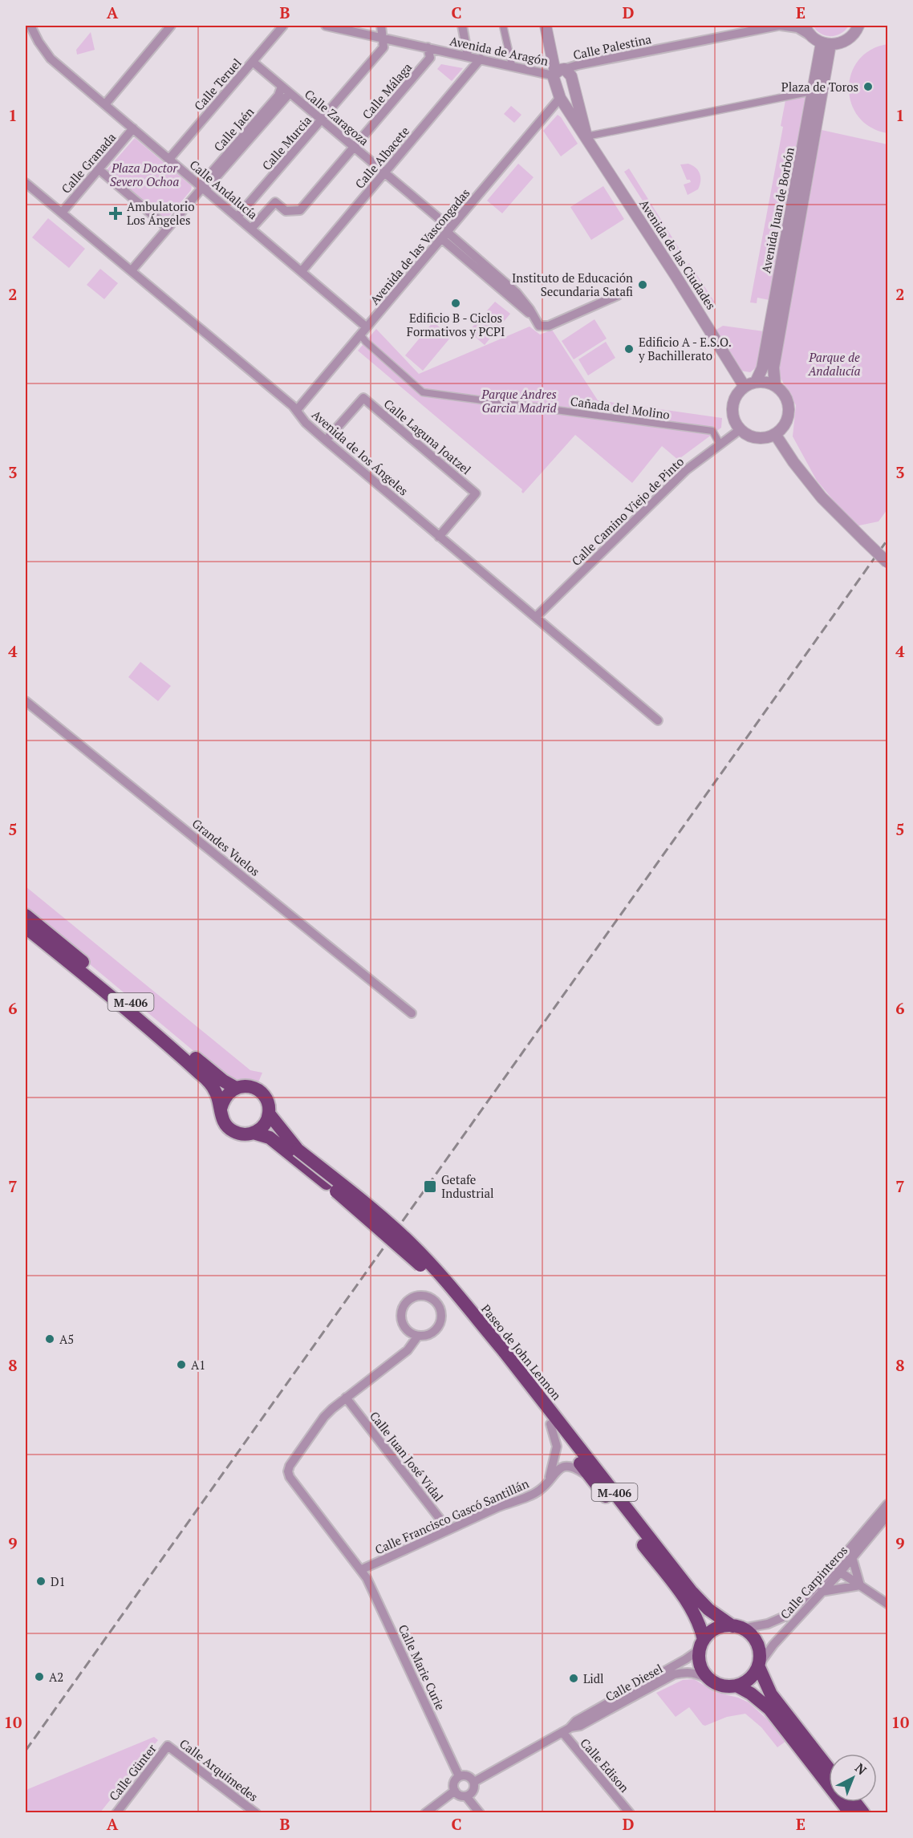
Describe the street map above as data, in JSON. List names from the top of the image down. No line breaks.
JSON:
{"streets":{"highway":["M-406","Paseo de John Lennon"],"street":["Calle Palestina","Avenida de Aragón","Calle Teruel","Calle Málaga","Calle Zaragoza","Calle Jaén","Calle Murcia","Calle Albacete","Calle Granada","Calle Andalucía","Avenida Juan de Borbón","Avenida de las Vascongadas","Avenida de las Ciudades","Cañada del Molino","Calle Laguna Joatzel","Avenida de los Ángeles","Calle Camino Viejo de Pinto","Grandes Vuelos","Calle Juan José Vidal","Calle Francisco Gascó Santillán","Calle Carpinteros","Calle Marie Curie","Calle Diesel","Calle Edison","Calle Arquímedes","Calle Günter"]},"crossings":[["Calle Palestina","Avenida de Aragón"],["Calle Palestina","Avenida Juan de Borbón"],["Calle Palestina","Avenida de las Ciudades"],["Avenida de Aragón","Calle Málaga"],["Avenida de Aragón","Calle Murcia"],["Avenida de Aragón","Calle Albacete"],["Avenida de Aragón","Avenida de las Ciudades"],["Calle Teruel","Calle Zaragoza"],["Calle Teruel","Calle Andalucía"],["Calle Málaga","Calle Zaragoza"],["Calle Zaragoza","Calle Jaén"],["Calle Zaragoza","Calle Murcia"],["Calle Zaragoza","Calle Albacete"],["Calle Zaragoza","Avenida de las Vascongadas"],["Calle Jaén","Calle Andalucía"],["Calle Murcia","Calle Andalucía"],["Calle Albacete","Calle Andalucía"],["Calle Granada","Calle Andalucía"],["Calle Granada","Avenida de los Ángeles"],["Calle Andalucía","Avenida de las Vascongadas"],["Avenida Juan de Borbón","Avenida de las Ciudades"],["Avenida Juan de Borbón","Calle Camino Viejo de Pinto"],["Avenida de las Vascongadas","Avenida de las Ciudades"],["Avenida de las Vascongadas","Cañada del Molino"],["Avenida de las Vascongadas","Avenida de los Ángeles"],["Avenida de las Ciudades","Calle Camino Viejo de Pinto"],["Cañada del Molino","Calle Camino Viejo de Pinto"],["Calle Laguna Joatzel","Avenida de los Ángeles"],["Avenida de los Ángeles","Calle Camino Viejo de Pinto"],["M-406","Paseo de John Lennon"],["M-406","Calle Carpinteros"],["M-406","Calle Diesel"],["Paseo de John Lennon","Calle Francisco Gascó Santillán"],["Paseo de John Lennon","Calle Carpinteros"],["Paseo de John Lennon","Calle Diesel"],["Calle Juan José Vidal","Calle Francisco Gascó Santillán"],["Calle Juan José Vidal","Calle Marie Curie"],["Calle Francisco Gascó Santillán","Calle Marie Curie"],["Calle Carpinteros","Calle Diesel"],["Calle Marie Curie","Calle Diesel"],["Calle Diesel","Calle Edison"],["Calle Arquímedes","Calle Günter"]],"parks":["Plaza Doctor Severo Ochoa","Parque de Andalucía","Parque Andres Garcia Madrid"],"places":{"other":["Plaza de Toros","Instituto de Educación Secundaria Satafi","Edificio B - Ciclos Formativos y PCPI","Edificio A - E.S.O. y Bachillerato","A5","A1","D1","A2","Lidl"],"health":["Ambulatorio Los Ángeles"],"transit":["Getafe Industrial"]},"north":"top right","grid":{"columns":["A","B","C","D","E"],"rows":["1","2","3","4","5","6","7","8","9","10"]}}
